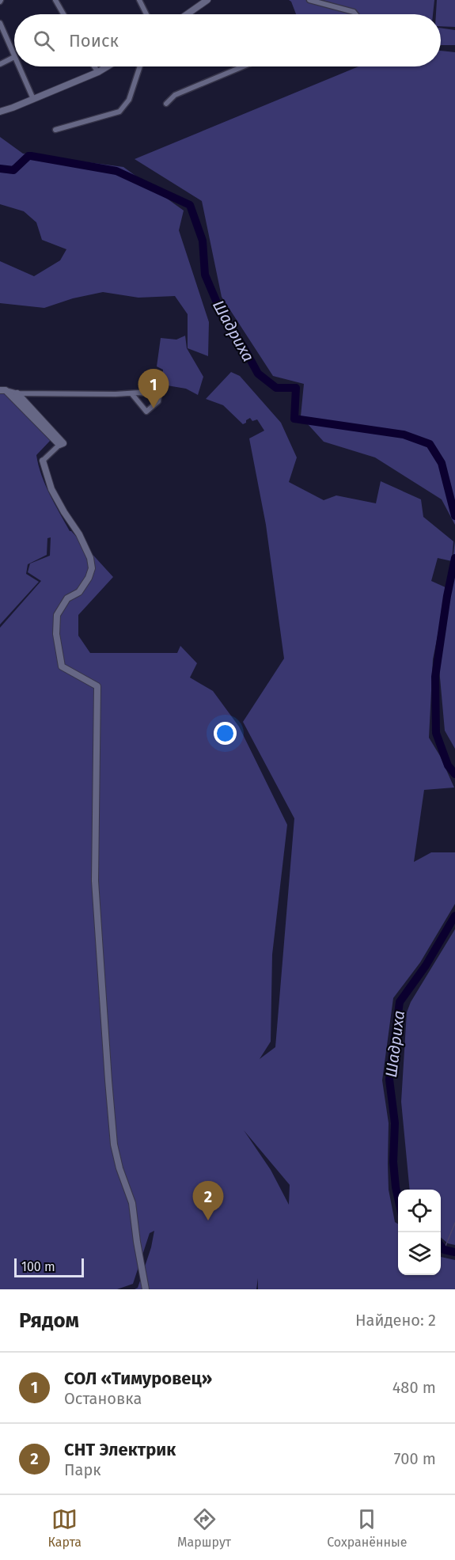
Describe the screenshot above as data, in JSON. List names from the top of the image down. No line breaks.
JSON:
{"water":["Шадриха"],"scale_bar":"100 m","page":{"search":"Поиск","pins":["1","2"],"scale":"100 m","heading":["Рядом","Найдено: 2"],"list":[{"mark":"1","name":"СОЛ «Тимуровец»","note":"Остановка","value":"480 m"},{"mark":"2","name":"СНТ Электрик","note":"Парк","value":"700 m"}],"nav":["Карта","Маршрут","Сохранённые"]}}
